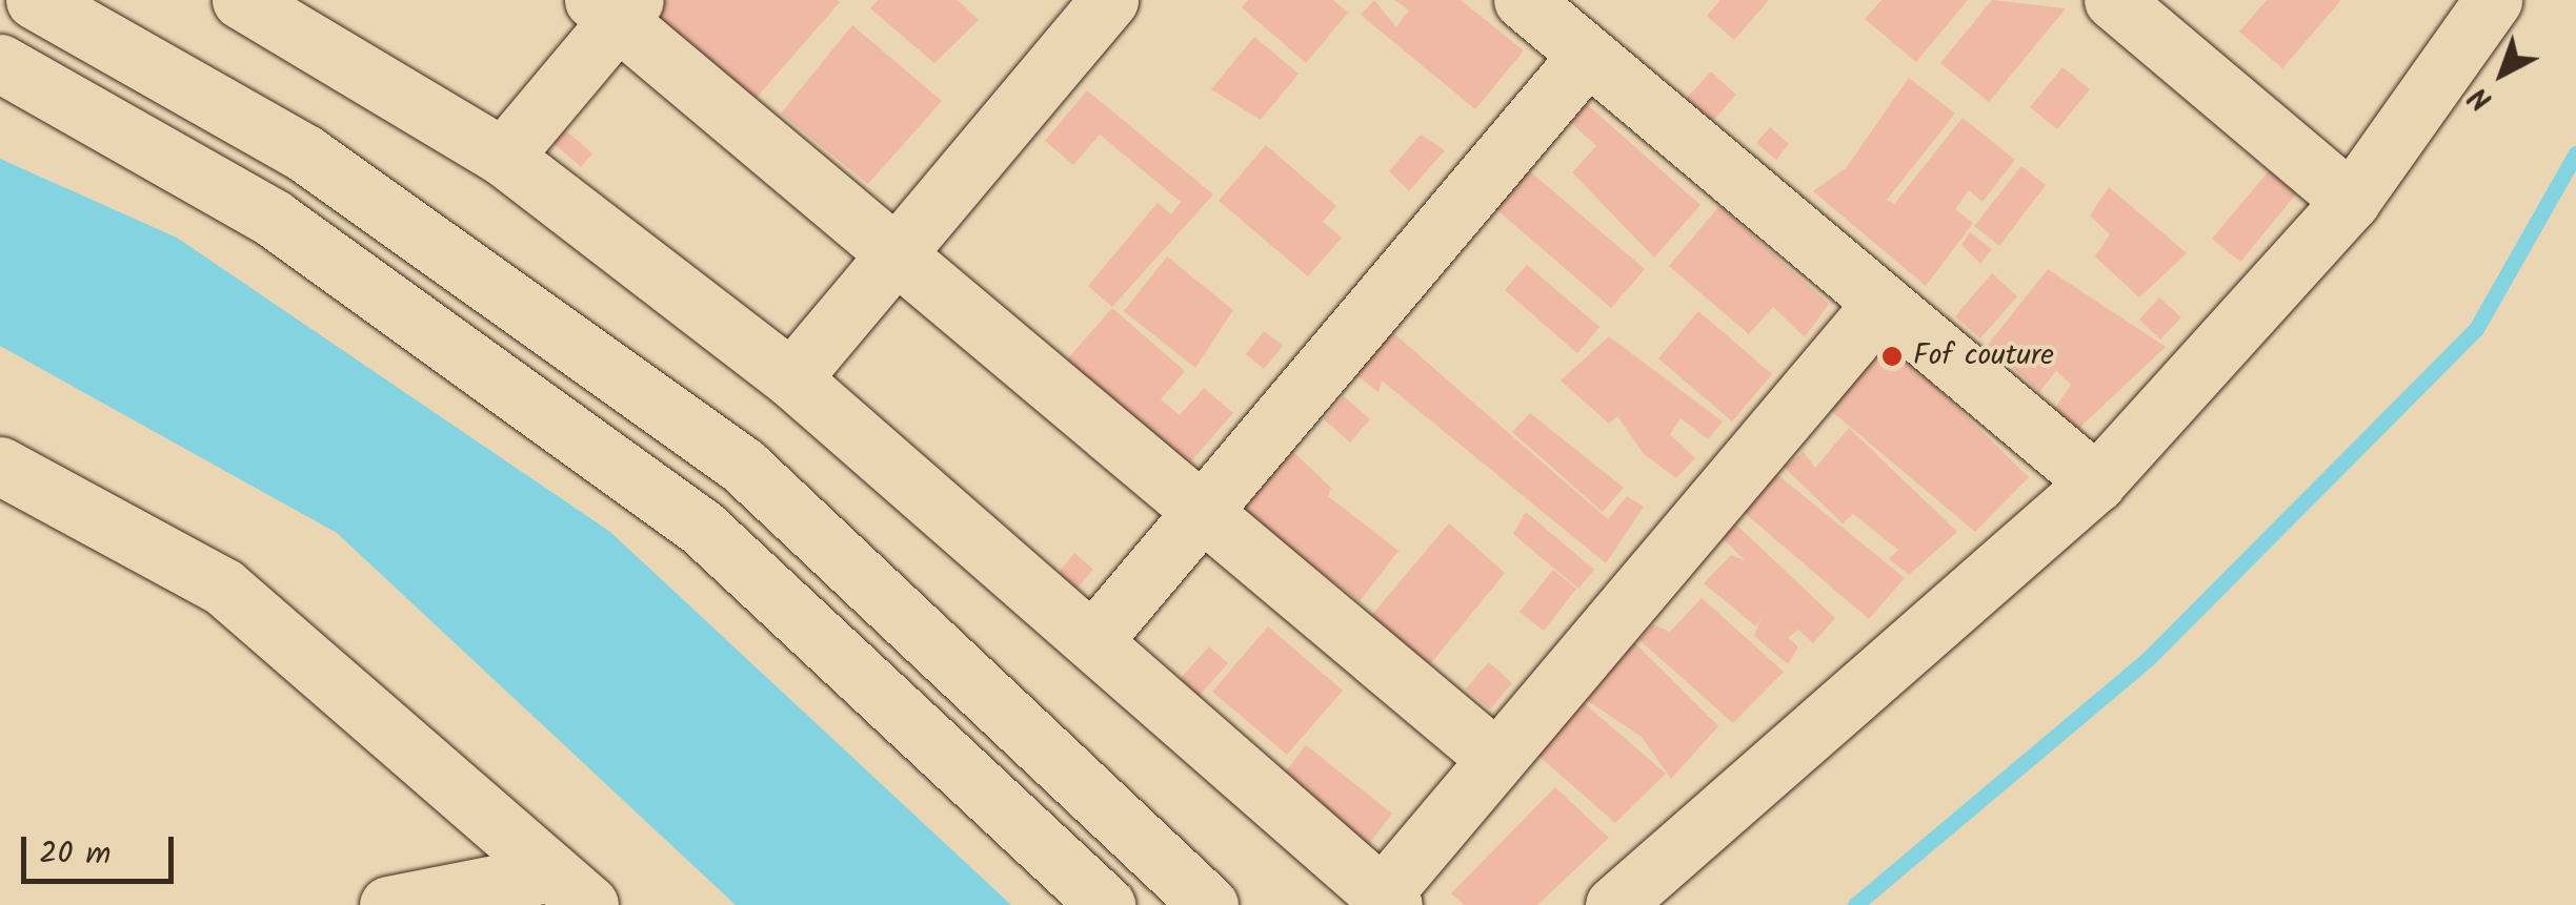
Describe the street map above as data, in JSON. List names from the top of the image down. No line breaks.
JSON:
{"places":["Fof couture"],"scale_bar":"20 m","north":"bottom left"}
